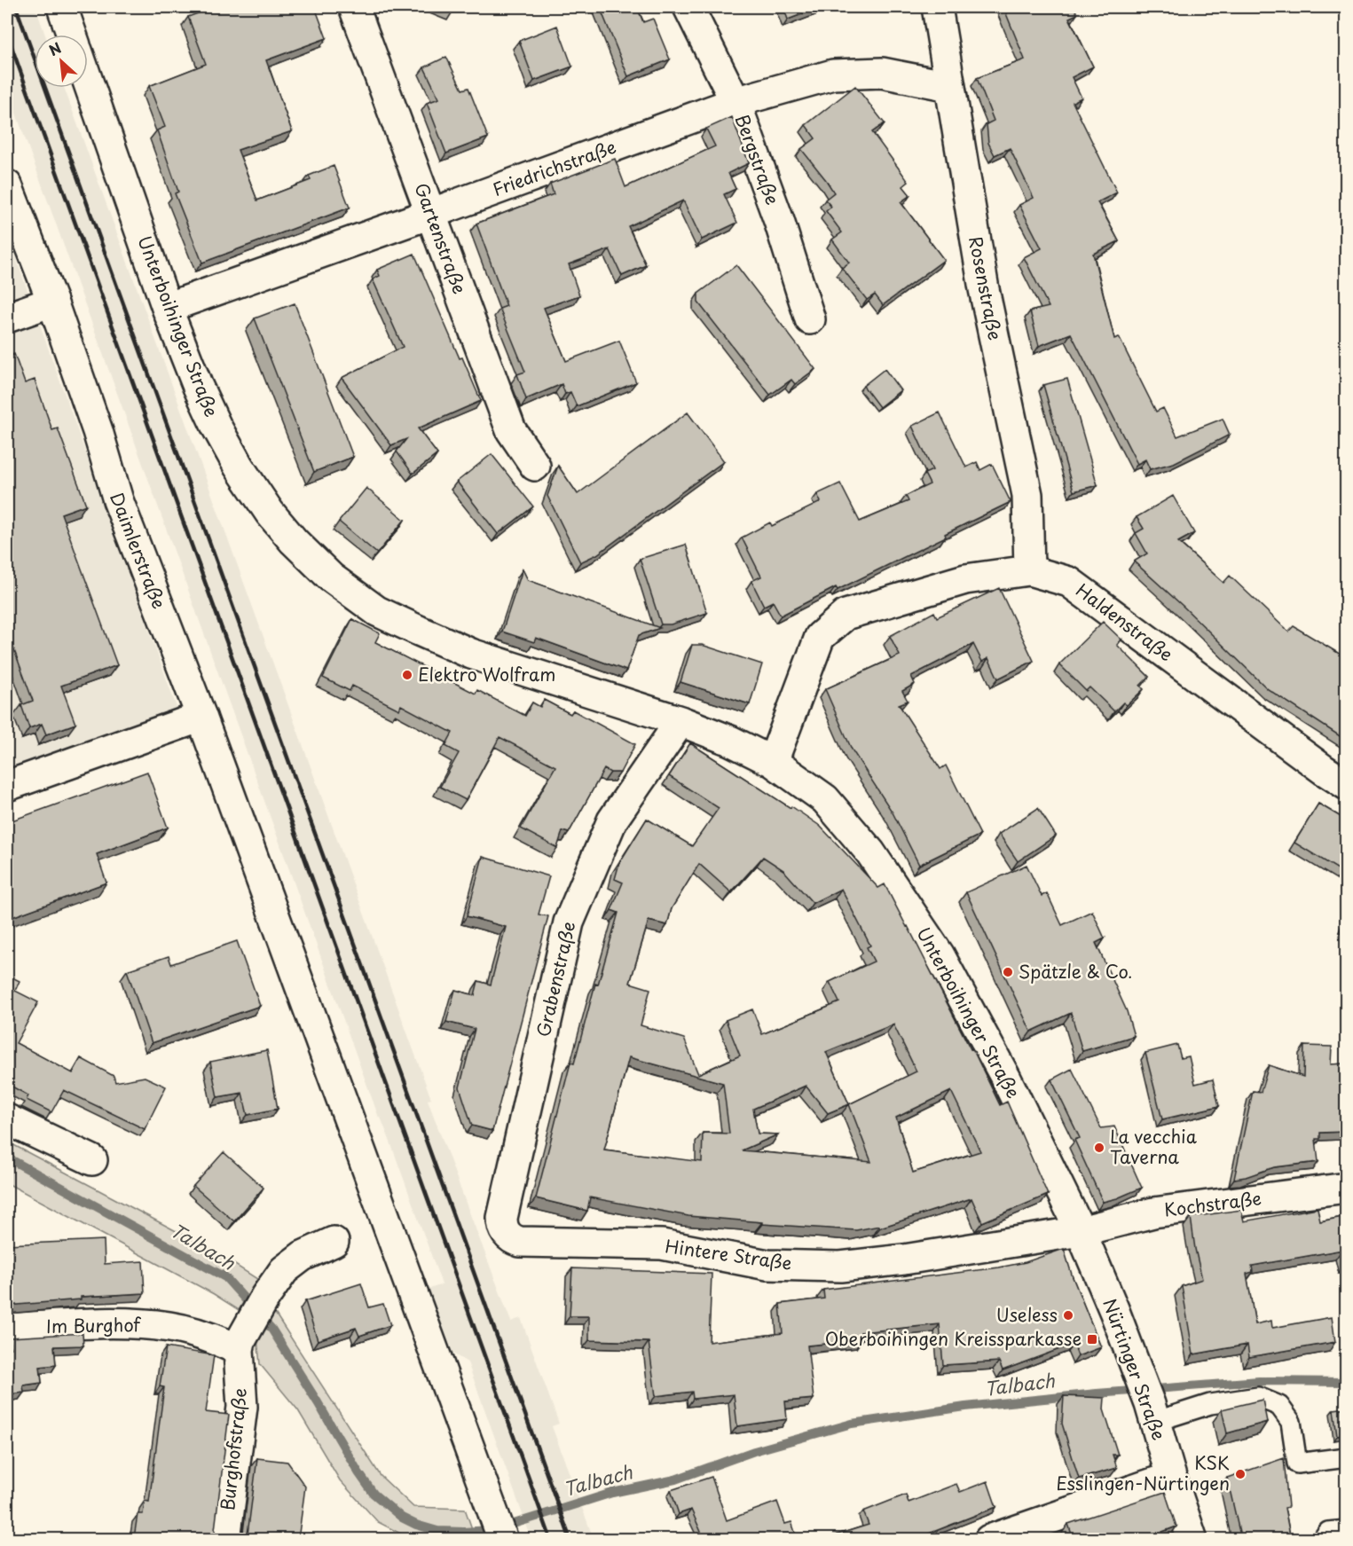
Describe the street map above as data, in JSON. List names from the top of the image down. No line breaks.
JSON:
{"streets":{"street":["Bergstraße","Friedrichstraße","Gartenstraße","Rosenstraße","Unterboihinger Straße","Daimlerstraße","Haldenstraße","Grabenstraße","Kochstraße","Hintere Straße","Im Burghof","Nürtinger Straße","Burghofstraße"]},"crossings":[["Bergstraße","Friedrichstraße"],["Friedrichstraße","Gartenstraße"],["Friedrichstraße","Rosenstraße"],["Friedrichstraße","Unterboihinger Straße"],["Rosenstraße","Haldenstraße"],["Unterboihinger Straße","Haldenstraße"],["Unterboihinger Straße","Grabenstraße"],["Unterboihinger Straße","Kochstraße"],["Unterboihinger Straße","Hintere Straße"],["Unterboihinger Straße","Nürtinger Straße"],["Grabenstraße","Hintere Straße"],["Kochstraße","Hintere Straße"],["Kochstraße","Nürtinger Straße"],["Hintere Straße","Nürtinger Straße"],["Im Burghof","Burghofstraße"]],"water":["Talbach"],"places":{"other":["Elektro Wolfram","Spätzle & Co.","La vecchia Taverna","Useless","KSK Esslingen-Nürtingen"],"transit":["Oberboihingen Kreissparkasse"]},"north":"top left"}
